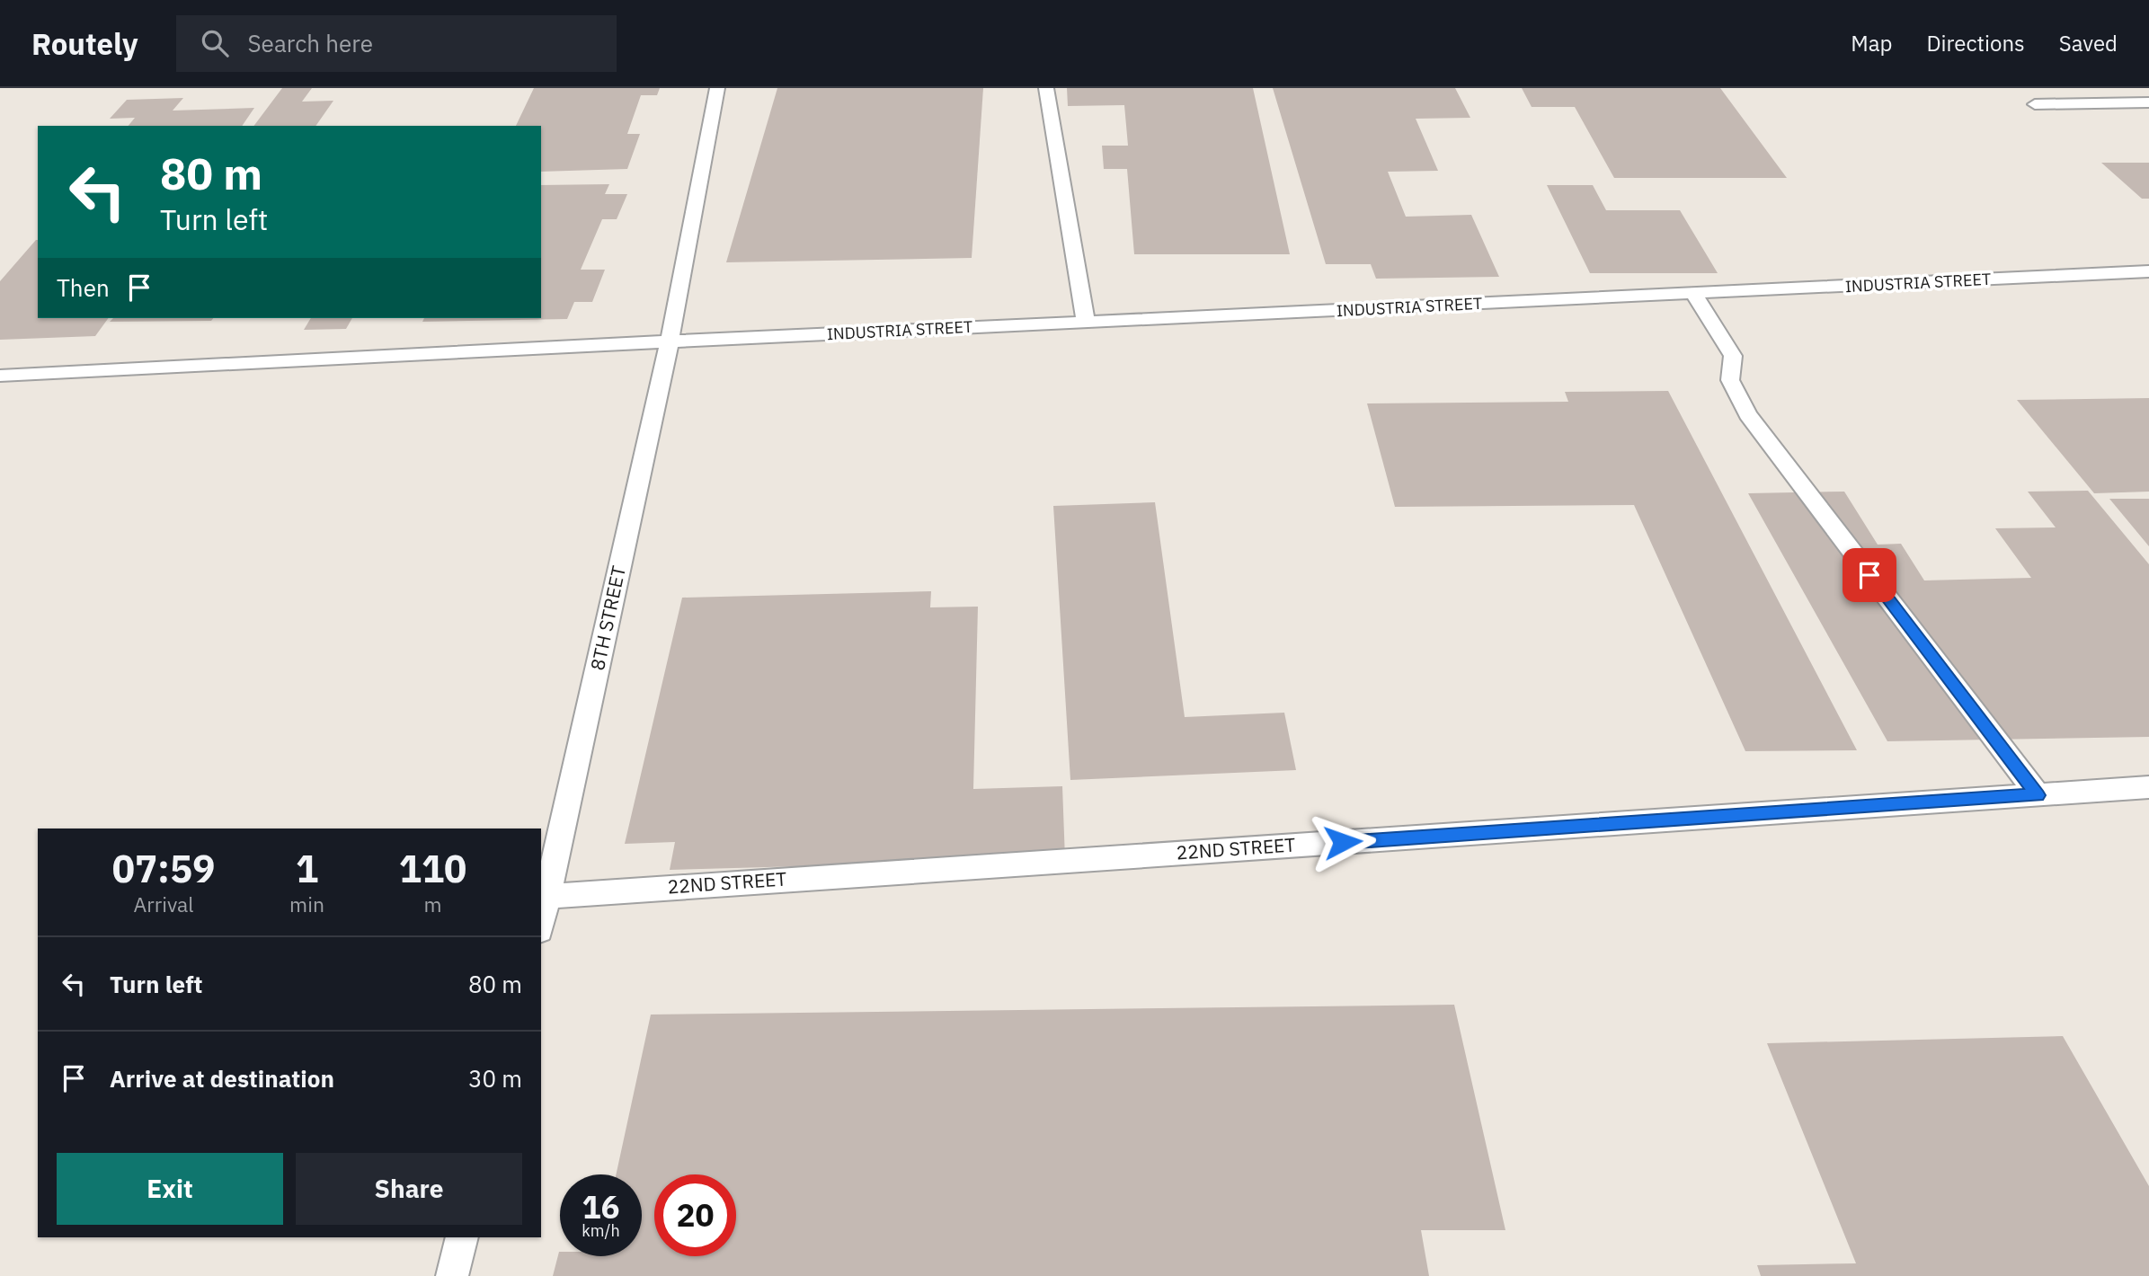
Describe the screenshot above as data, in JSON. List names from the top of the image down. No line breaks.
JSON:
{"streets":{"lane":["INDUSTRIA STREET","8TH STREET","22ND STREET"]},"crossings":[["INDUSTRIA STREET","8TH STREET"],["8TH STREET","22ND STREET"]],"page":{"header":"Routely","search":"Search here","nav":["Map","Directions","Saved"],"turn":["80 m","Turn left"],"then":"Then","eta":["07:59","Arrival","1","min","110","m"],"list":[{"name":"Turn left","value":"80 m"},{"name":"Arrive at destination","value":"30 m"}],"buttons":["Exit","Share"],"speed":"16 km/h","limit":"20"}}
